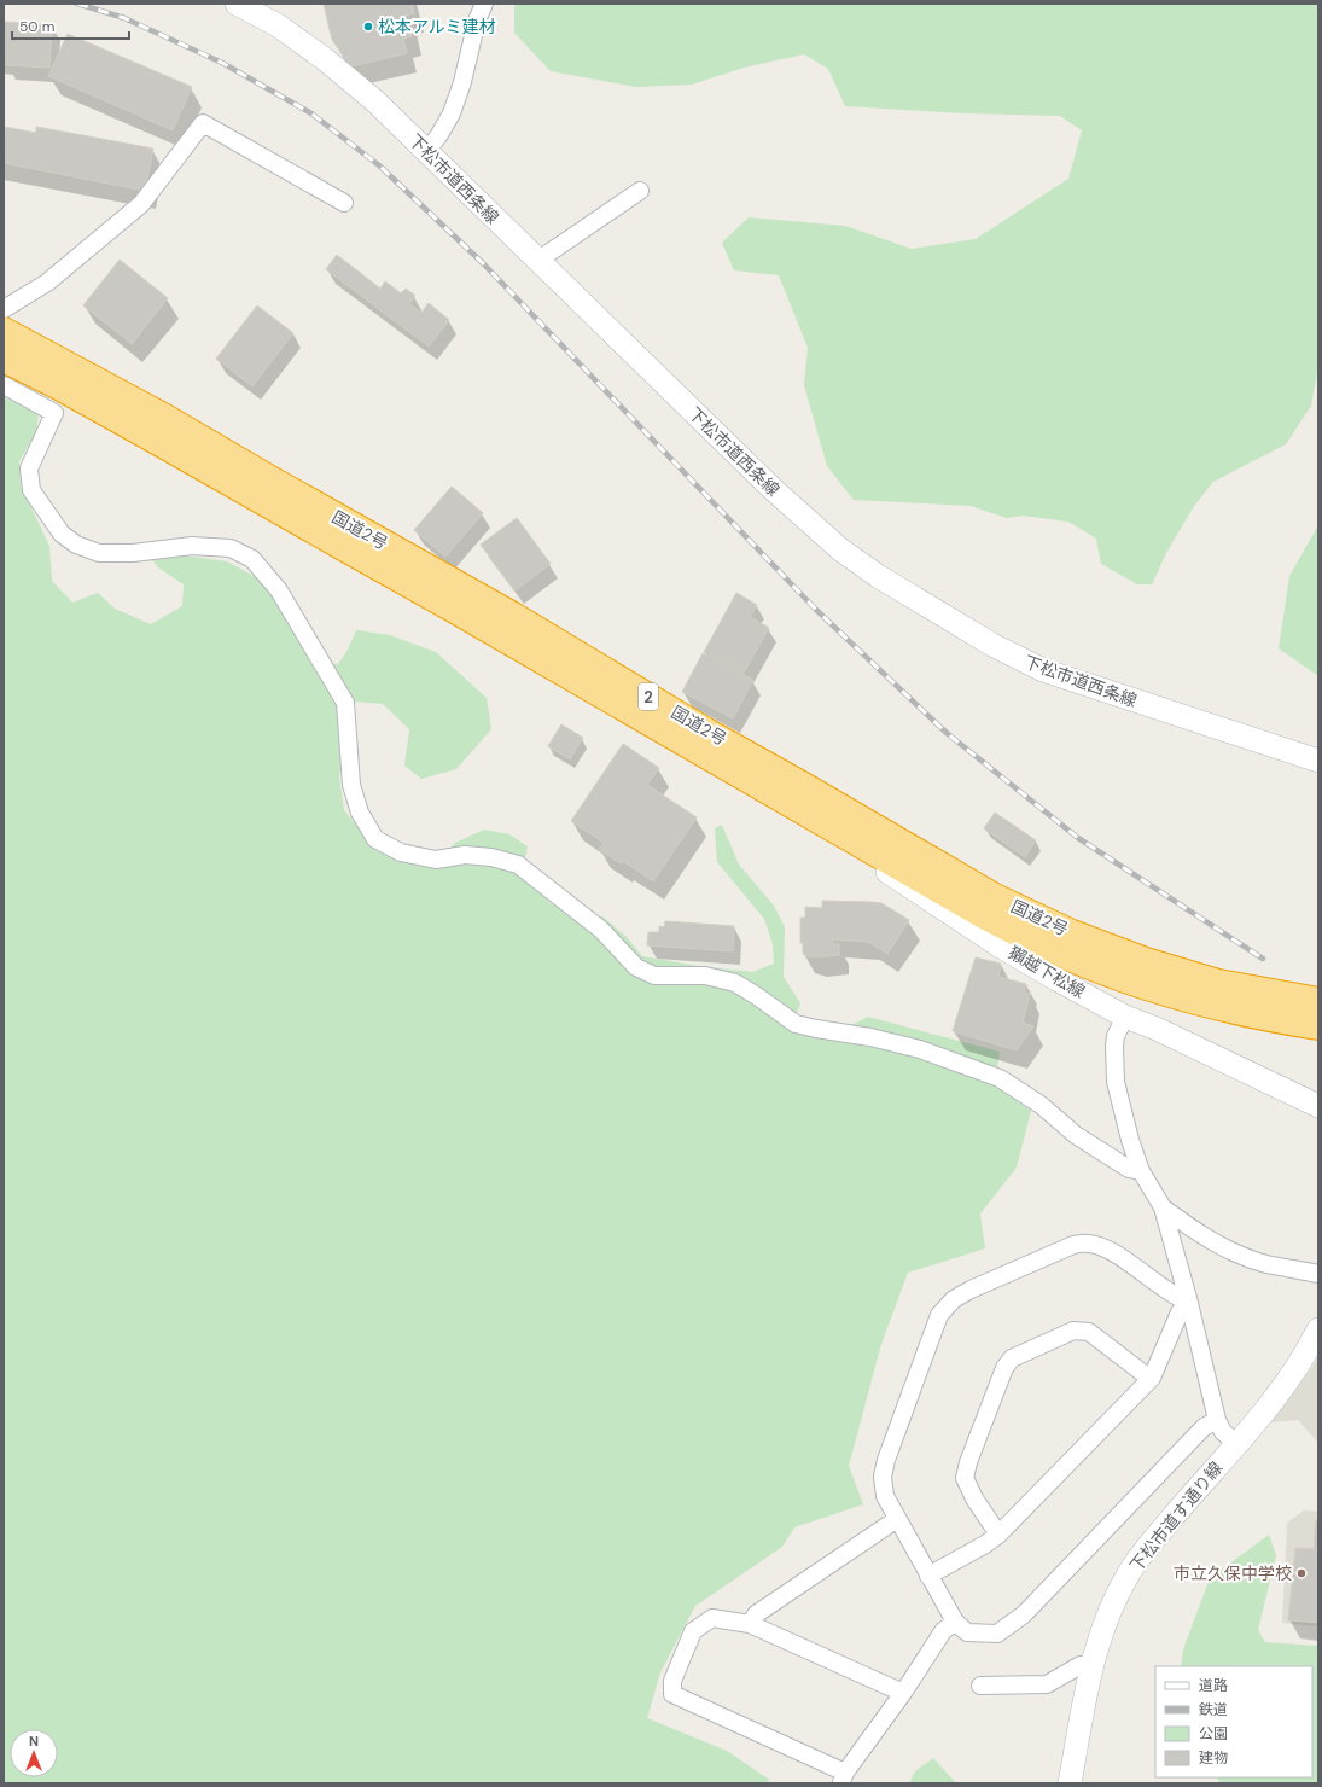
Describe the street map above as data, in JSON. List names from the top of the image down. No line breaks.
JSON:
{"streets":{"highway":["国道2号","2"],"street":["下松市道西条線","獺越下松線","下松市道す通り線"]},"crossings":[["国道2号","獺越下松線"]],"places":["松本アルミ建材","市立久保中学校"],"legend":["道路","鉄道","公園","建物"],"scale_bar":"50 m","north":"top"}
